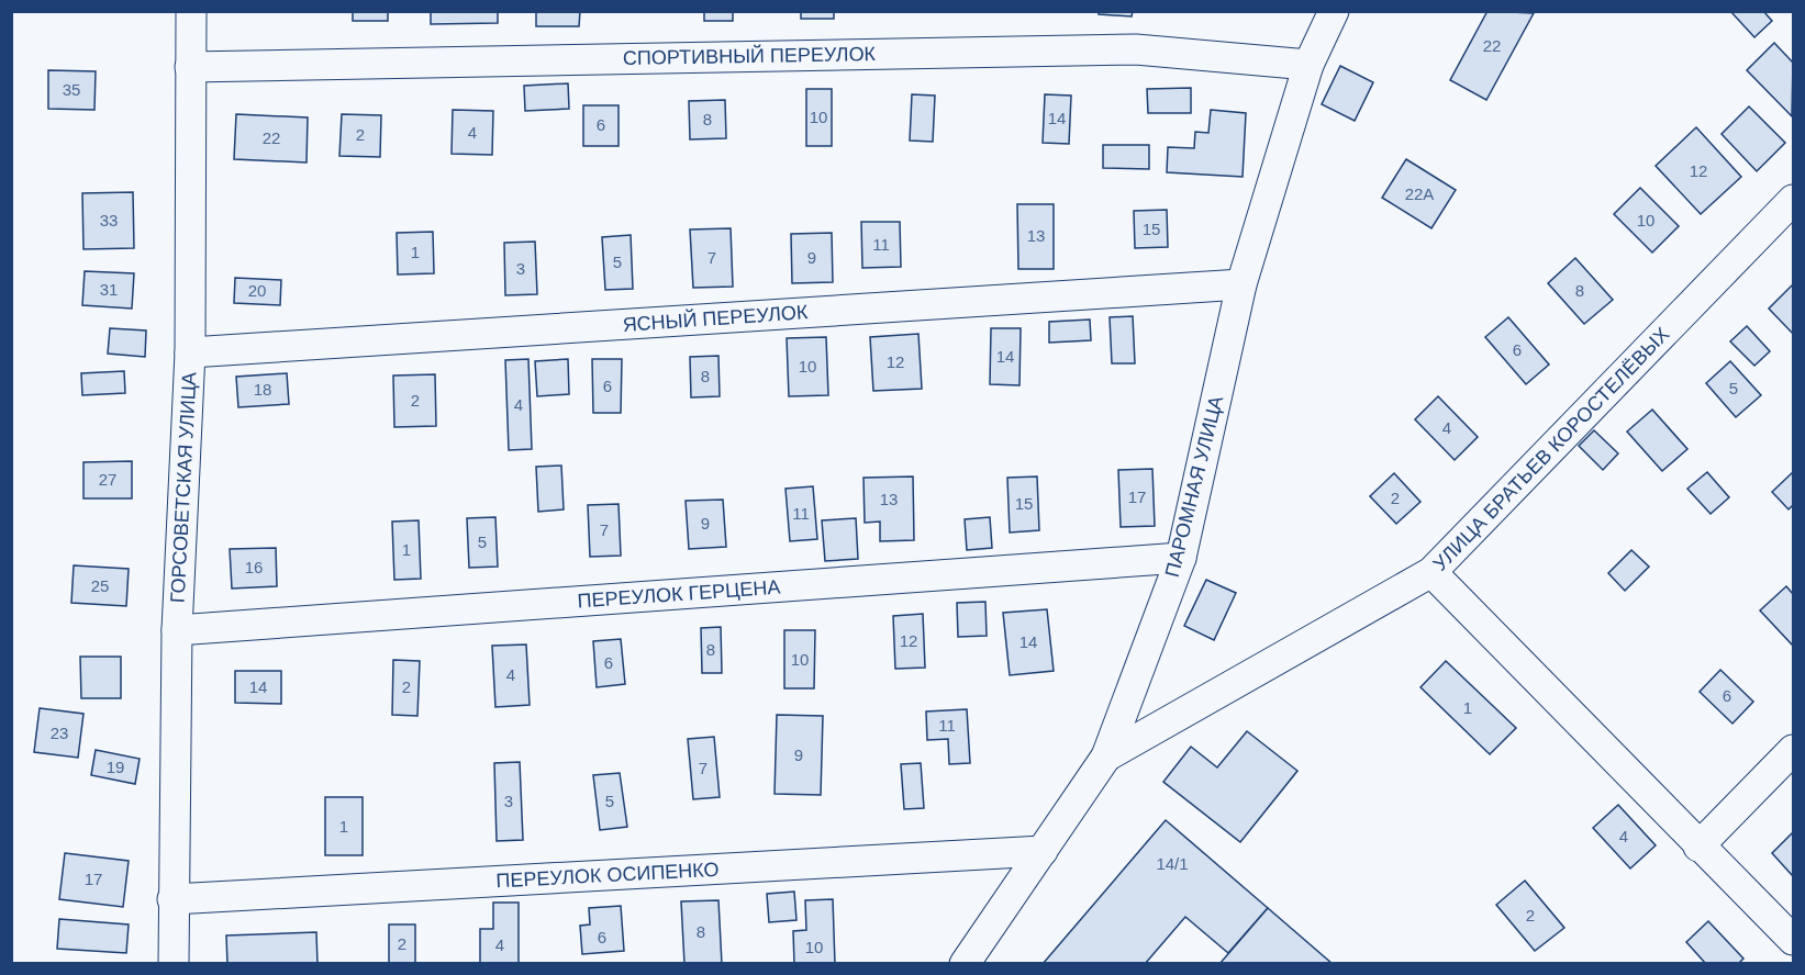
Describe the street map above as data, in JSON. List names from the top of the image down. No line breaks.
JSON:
{"streets":{"street":["СПОРТИВНЫЙ ПЕРЕУЛОК","ЯСНЫЙ ПЕРЕУЛОК","УЛИЦА БРАТЬЕВ КОРОСТЕЛЁВЫХ","ПАРОМНАЯ УЛИЦА","ГОРСОВЕТСКАЯ УЛИЦА","ПЕРЕУЛОК ГЕРЦЕНА","ПЕРЕУЛОК ОСИПЕНКО"]},"crossings":[["СПОРТИВНЫЙ ПЕРЕУЛОК","ПАРОМНАЯ УЛИЦА"],["СПОРТИВНЫЙ ПЕРЕУЛОК","ГОРСОВЕТСКАЯ УЛИЦА"],["ЯСНЫЙ ПЕРЕУЛОК","ПАРОМНАЯ УЛИЦА"],["ЯСНЫЙ ПЕРЕУЛОК","ГОРСОВЕТСКАЯ УЛИЦА"],["УЛИЦА БРАТЬЕВ КОРОСТЕЛЁВЫХ","ПАРОМНАЯ УЛИЦА"],["ПАРОМНАЯ УЛИЦА","ПЕРЕУЛОК ГЕРЦЕНА"],["ПАРОМНАЯ УЛИЦА","ПЕРЕУЛОК ОСИПЕНКО"],["ГОРСОВЕТСКАЯ УЛИЦА","ПЕРЕУЛОК ГЕРЦЕНА"],["ГОРСОВЕТСКАЯ УЛИЦА","ПЕРЕУЛОК ОСИПЕНКО"]],"house_numbers":["22","35","10","14","8","6","4","2","22","12","22А","33","10","15","13","11","1","7","9","5","3","31","20","8","6","14","12","10","8","6","5","18","2","4","4","27","17","2","13","15","11","9","7","5","1","16","25","12","14","8","10","6","4","14","2","6","1","11","23","9","19","7","3","5","1","4","14/1","17","2","8","6","2","4","10"]}
